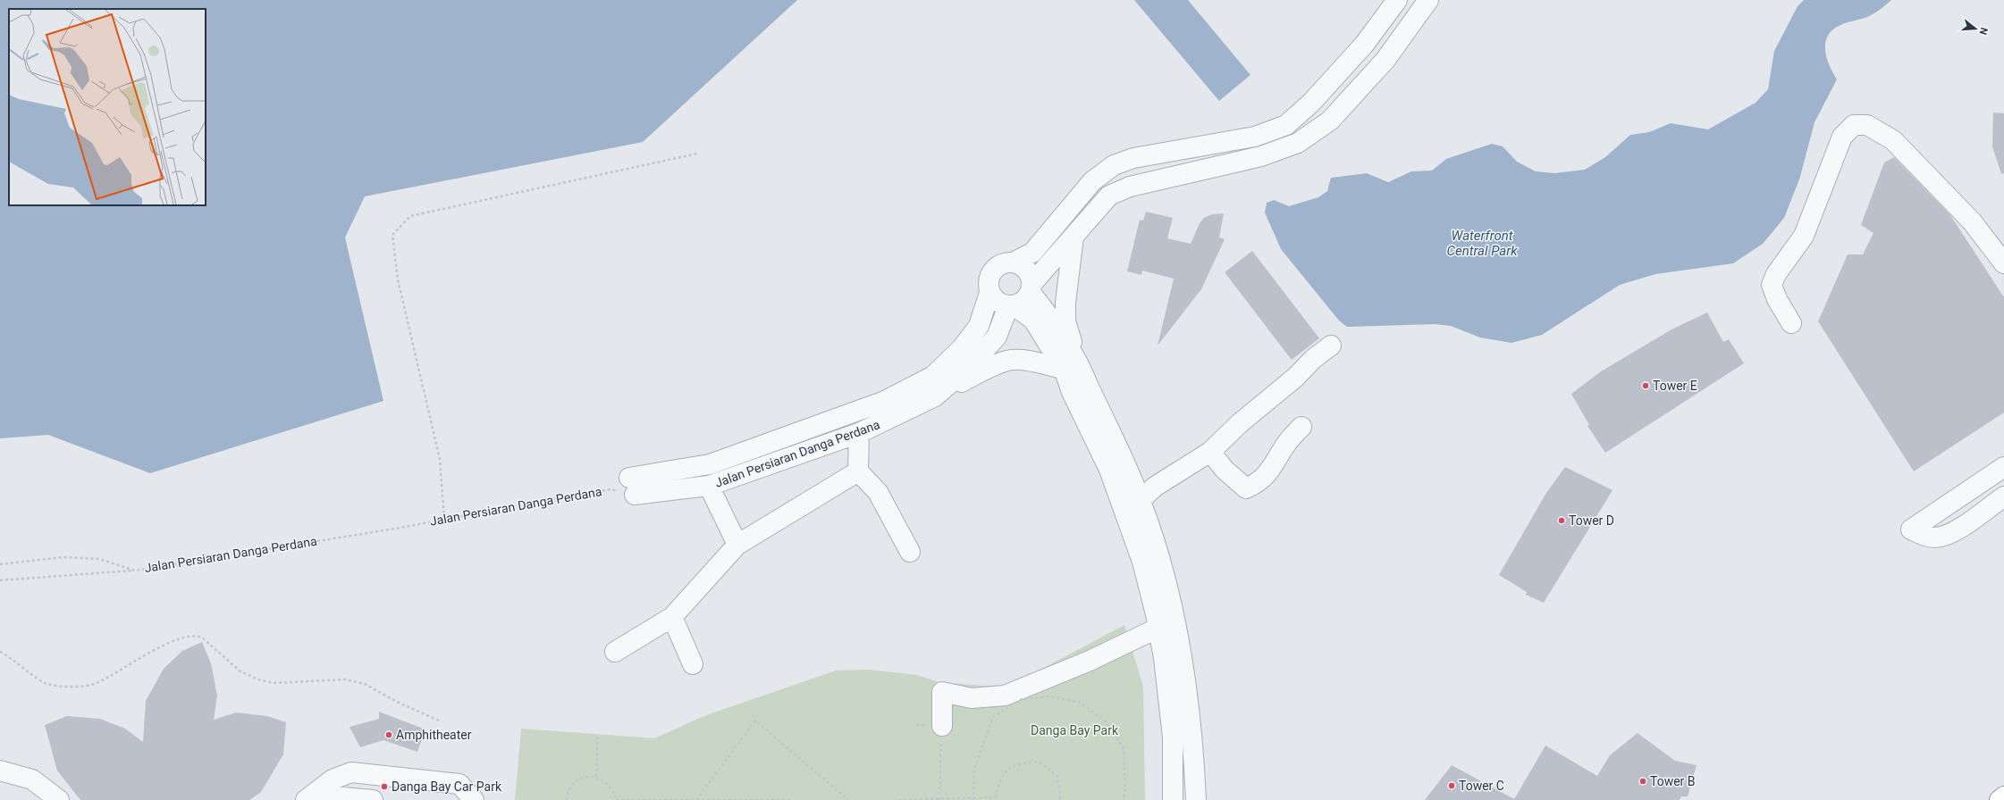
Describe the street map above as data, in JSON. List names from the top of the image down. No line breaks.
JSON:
{"streets":{"street":["Jalan Persiaran Danga Perdana"]},"water":["Waterfront Central Park"],"parks":["Danga Bay Park"],"places":["Tower E","Tower D","Amphitheater","Tower B","Tower C","Danga Bay Car Park"],"north":"right"}
